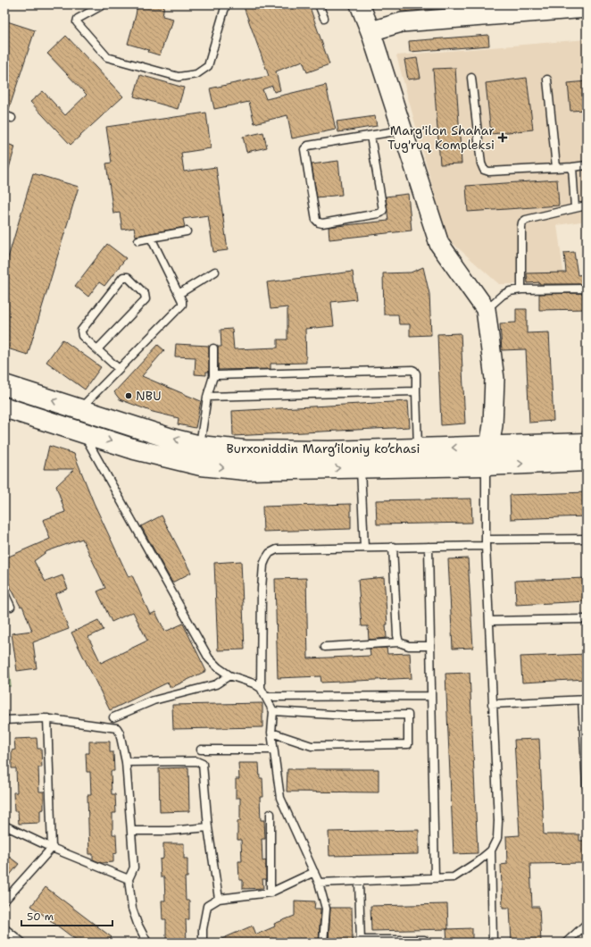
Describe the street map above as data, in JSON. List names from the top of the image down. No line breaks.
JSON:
{"streets":{"main road":["Burxoniddin Marg’iloniy ko’chasi"]},"places":{"health":["Marg'ilon Shahar Tug'ruq Kompleksi"],"other":["NBU"]},"scale_bar":"50 m"}
